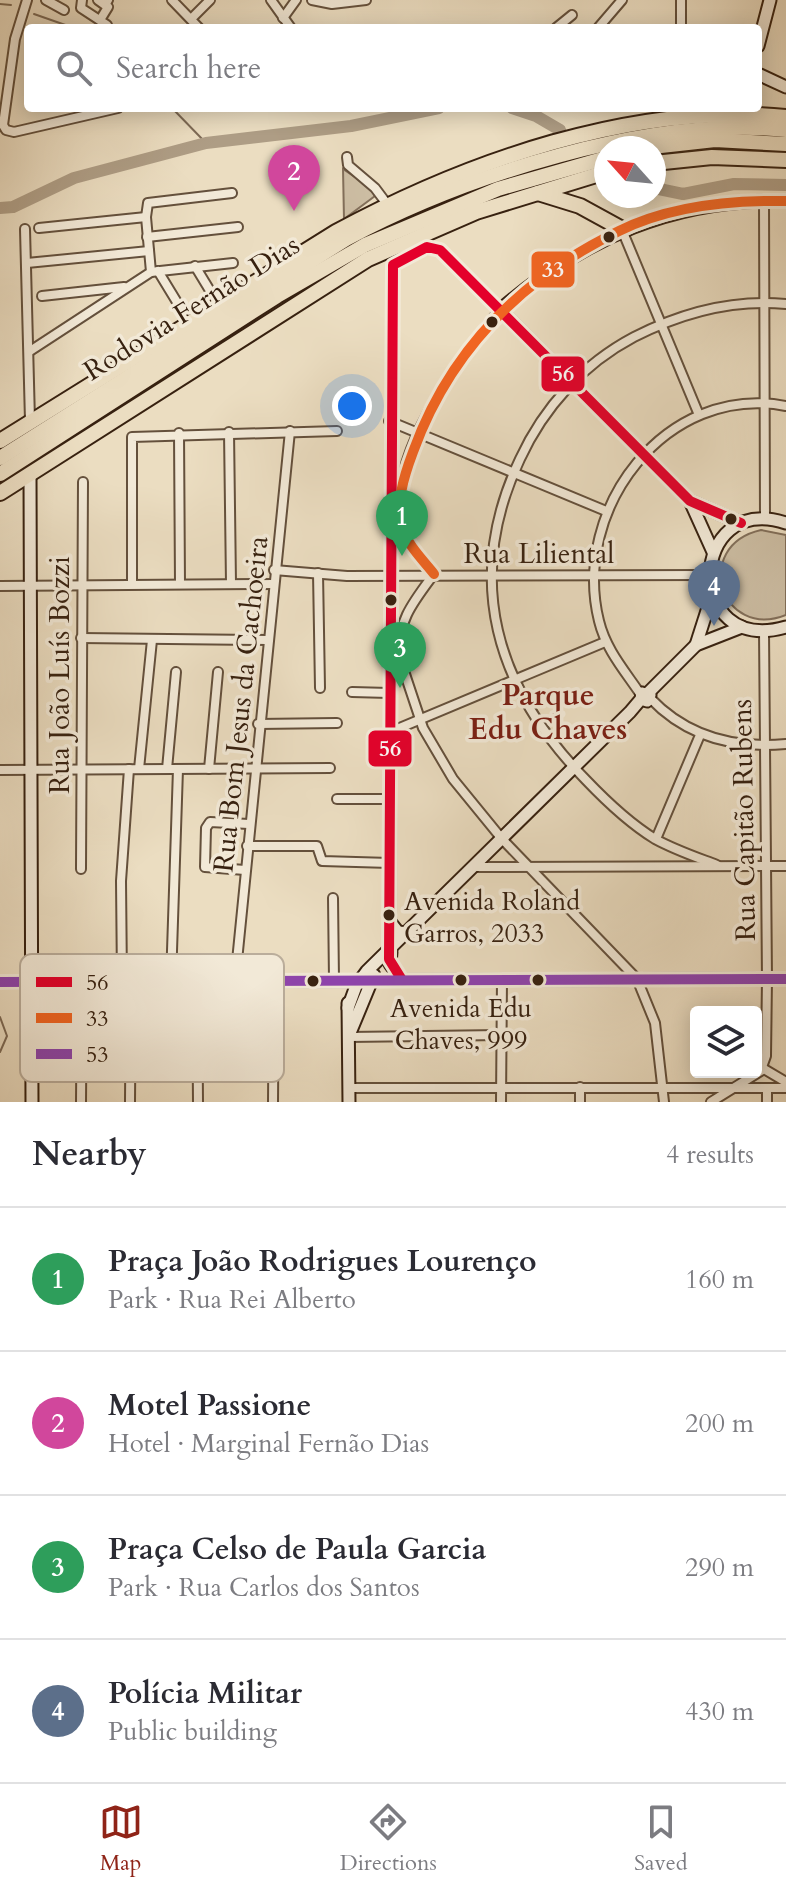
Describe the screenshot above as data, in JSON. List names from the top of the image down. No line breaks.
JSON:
{"streets":{"highway":["Rodovia Fernão Dias"],"street":["Rua Liliental","Rua João Luís Bozzi","Rua Bom Jesus da Cachoeira","Rua Capitão Rubens"]},"crossings":[["Rua Liliental","Rua Bom Jesus da Cachoeira"]],"districts":["Parque Edu Chaves"],"places":["Avenida Roland Garros, 2033","Avenida Edu Chaves, 999"],"lines":["transit line 33","transit line 56","transit line 53"],"legend":["56","33","53"],"north":"top left","page":{"search":"Search here","pins":["2","1","4","3"],"heading":["Nearby","4 results"],"list":[{"mark":"1","name":"Praça João Rodrigues Lourenço","note":"Park · Rua Rei Alberto","value":"160 m"},{"mark":"2","name":"Motel Passione","note":"Hotel · Marginal Fernão Dias","value":"200 m"},{"mark":"3","name":"Praça Celso de Paula Garcia","note":"Park · Rua Carlos dos Santos","value":"290 m"},{"mark":"4","name":"Polícia Militar","note":"Public building","value":"430 m"}],"nav":["Map","Directions","Saved"]}}
